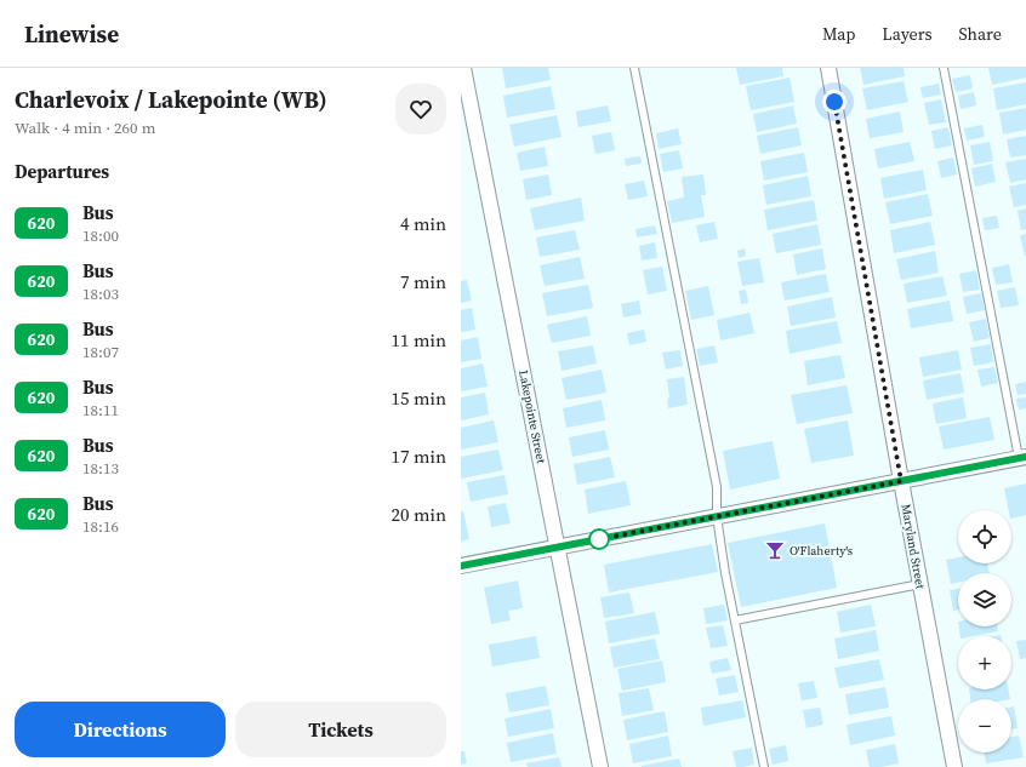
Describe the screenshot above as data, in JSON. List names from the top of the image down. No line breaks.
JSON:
{"streets":{"street":["Lakepointe Street","Maryland Street"]},"places":{"bar":["O'Flaherty's"]},"lines":["bus line 620"],"page":{"header":"Linewise","nav":["Map","Layers","Share"],"heading":[["Charlevoix / Lakepointe (WB)","Walk · 4 min · 260 m"],"Departures"],"list":[{"mark":"620","name":"Bus","note":"18:00","value":"4 min"},{"mark":"620","name":"Bus","note":"18:03","value":"7 min"},{"mark":"620","name":"Bus","note":"18:07","value":"11 min"},{"mark":"620","name":"Bus","note":"18:11","value":"15 min"},{"mark":"620","name":"Bus","note":"18:13","value":"17 min"},{"mark":"620","name":"Bus","note":"18:16","value":"20 min"}],"map_buttons":["+","−"],"buttons":["Directions","Tickets"]}}
